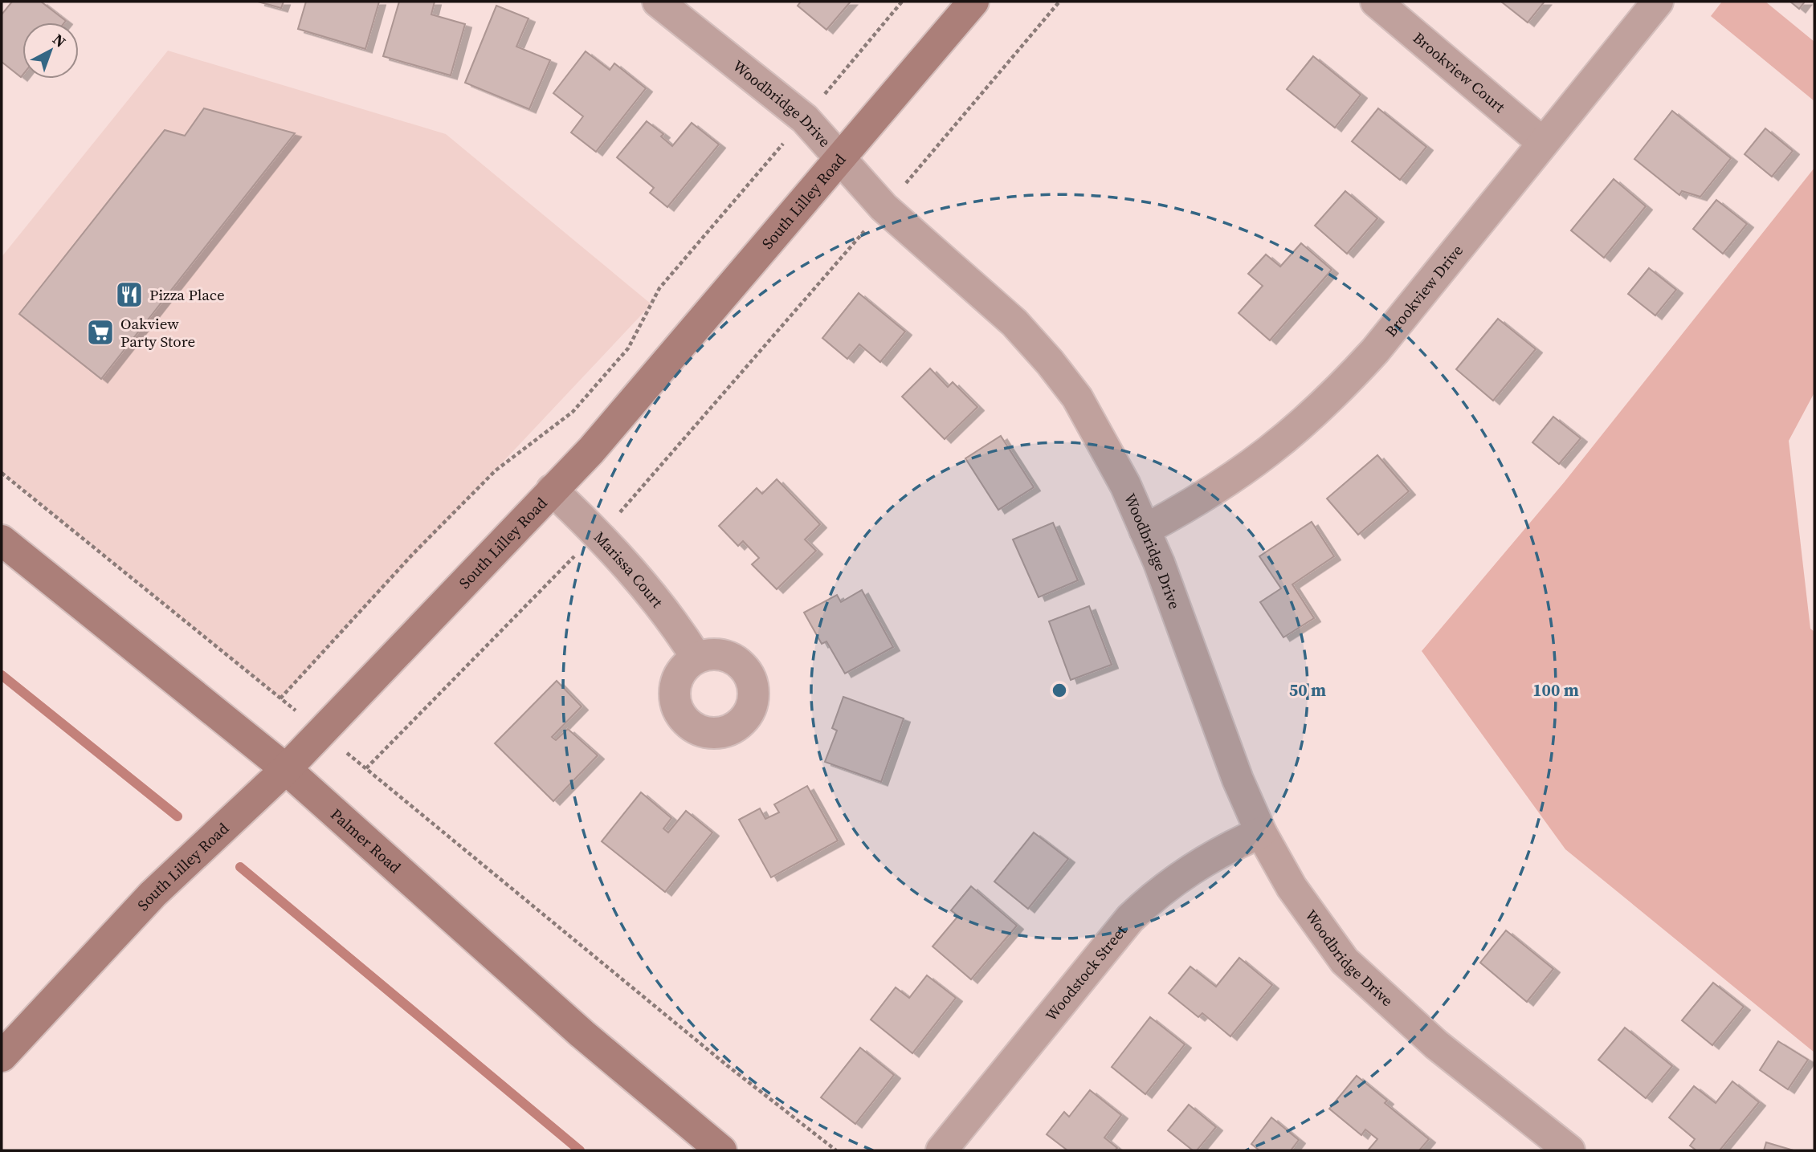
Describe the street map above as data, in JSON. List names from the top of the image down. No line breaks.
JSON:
{"streets":{"street":["Brookview Court","Woodbridge Drive","South Lilley Road","Brookview Drive","Marissa Court","Palmer Road","Woodstock Street"]},"crossings":[["Brookview Court","Brookview Drive"],["Woodbridge Drive","South Lilley Road"],["Woodbridge Drive","Brookview Drive"],["Woodbridge Drive","Woodstock Street"],["South Lilley Road","Marissa Court"],["South Lilley Road","Palmer Road"]],"places":{"restaurant":["Pizza Place"],"supermarket":["Oakview Party Store"]},"north":"top right","rings":["50 m","100 m"]}
